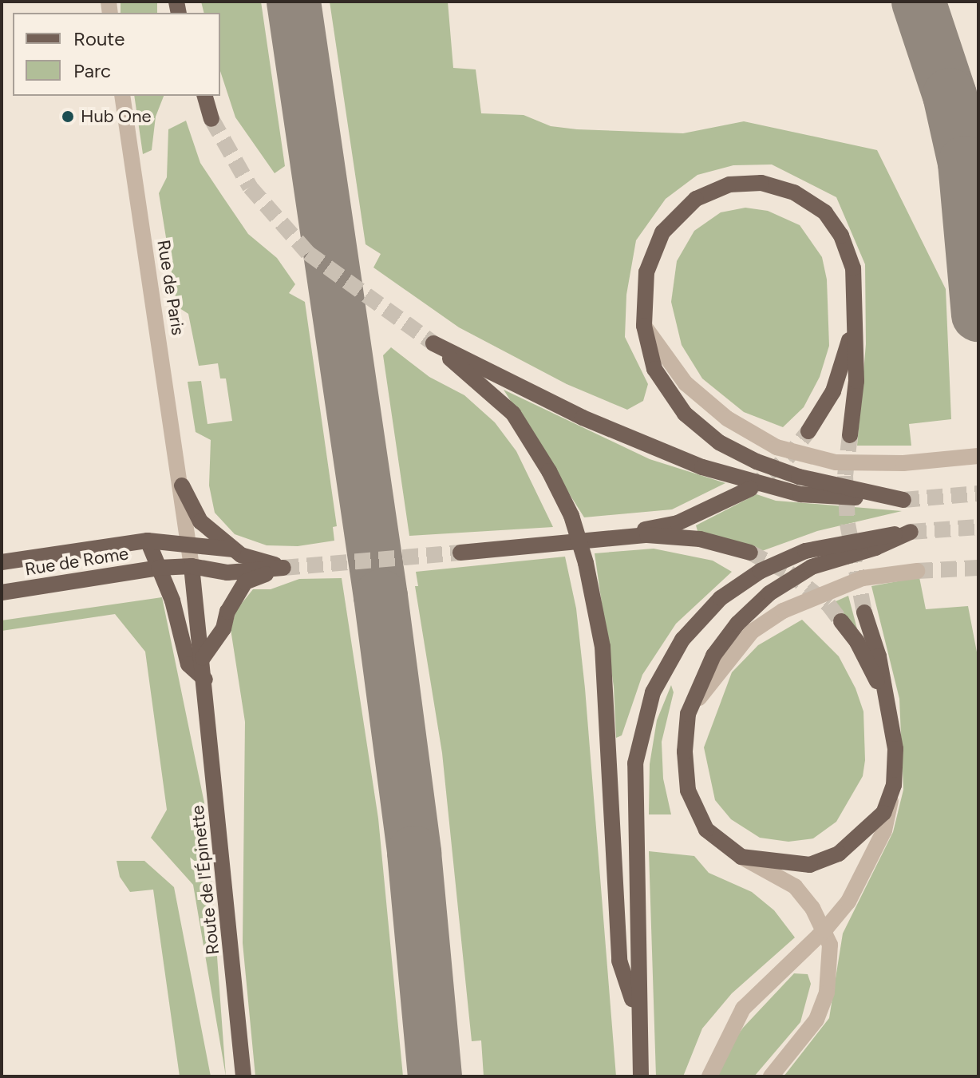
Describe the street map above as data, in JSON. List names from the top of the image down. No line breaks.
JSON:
{"streets":{"main road":["Rue de Paris","Rue de Rome","Route de l'Épinette"]},"crossings":[["Rue de Paris","Rue de Rome"],["Rue de Paris","Route de l'Épinette"],["Rue de Rome","Route de l'Épinette"]],"places":["Hub One"],"legend":["Route","Parc"]}
